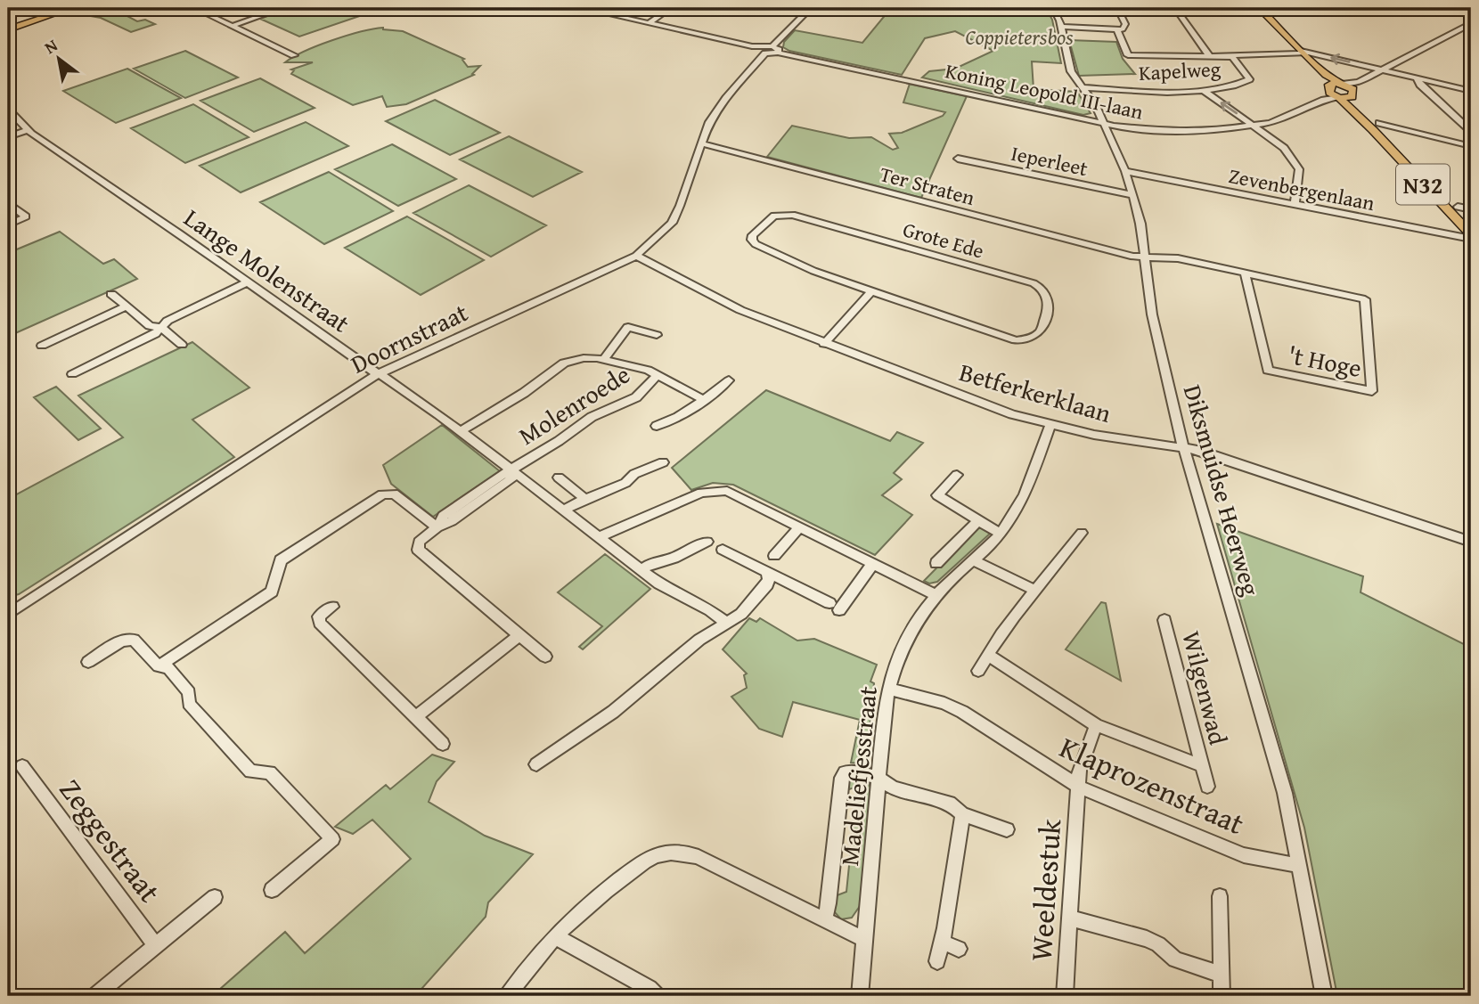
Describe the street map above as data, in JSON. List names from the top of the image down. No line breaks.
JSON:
{"streets":{"main road":["N32"],"street":["Kapelweg","Koning Leopold III-laan","Ieperleet","Ter Straten","Zevenbergenlaan","Grote Ede","Lange Molenstraat","Doornstraat","'t Hoge","Betferkerklaan","Molenroede","Diksmuidse Heerweg","Wilgenwad","Madeliefjesstraat","Klaprozenstraat","Zeggestraat","Weeldestuk"]},"crossings":[["Kapelweg","N32"],["Kapelweg","Diksmuidse Heerweg"],["Koning Leopold III-laan","N32"],["Koning Leopold III-laan","Doornstraat"],["Koning Leopold III-laan","Diksmuidse Heerweg"],["Ieperleet","Diksmuidse Heerweg"],["N32","Zevenbergenlaan"],["Ter Straten","Doornstraat"],["Ter Straten","'t Hoge"],["Ter Straten","Diksmuidse Heerweg"],["Zevenbergenlaan","Diksmuidse Heerweg"],["Lange Molenstraat","Doornstraat"],["Lange Molenstraat","Molenroede"],["Doornstraat","Betferkerklaan"],["'t Hoge","Diksmuidse Heerweg"],["Betferkerklaan","Diksmuidse Heerweg"],["Betferkerklaan","Madeliefjesstraat"],["Diksmuidse Heerweg","Klaprozenstraat"],["Madeliefjesstraat","Klaprozenstraat"],["Klaprozenstraat","Weeldestuk"]],"parks":["Coppietersbos"],"north":"top left"}
